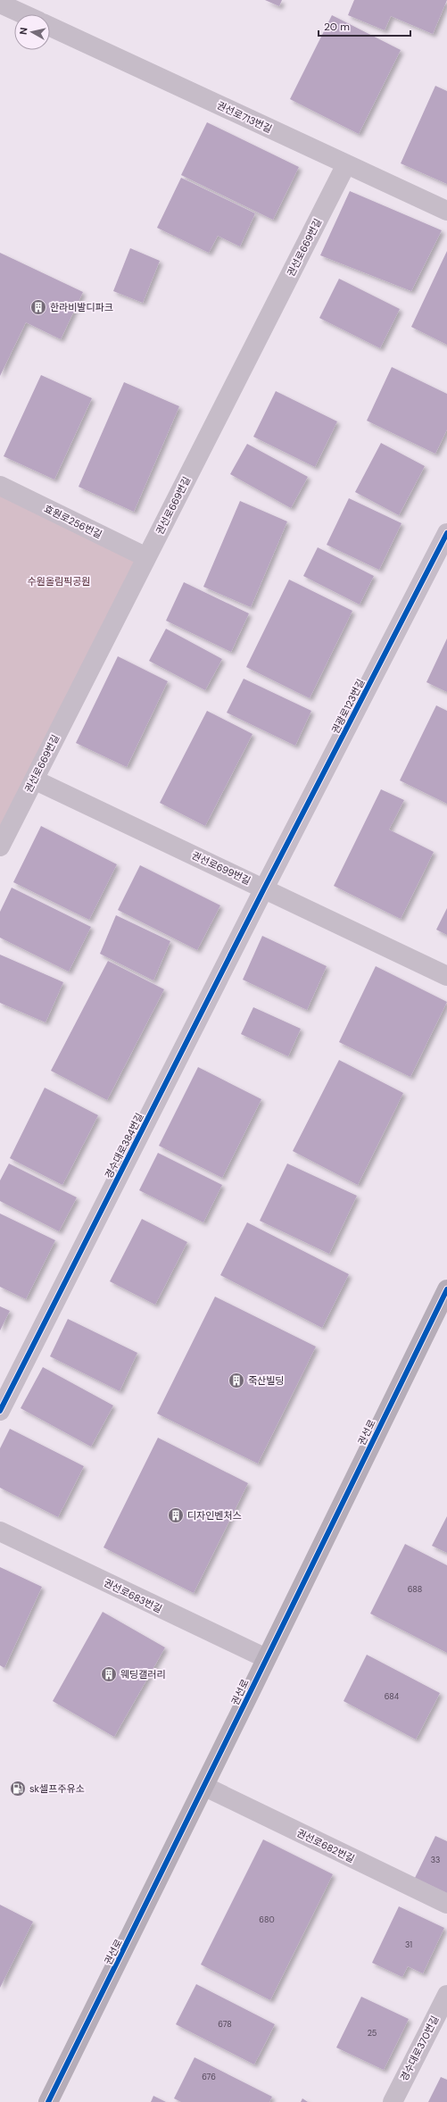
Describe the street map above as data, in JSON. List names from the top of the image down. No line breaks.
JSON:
{"streets":{"street":["권선로713번길","권선로669번길","효원로256번길","권광로123번길","권선로699번길","경수대로384번길","권선로","권선로683번길","권선로682번길","경수대로370번길"]},"crossings":[["권선로713번길","권선로669번길"],["권선로669번길","효원로256번길"],["권선로669번길","권선로699번길"],["권광로123번길","권선로699번길"],["권광로123번길","경수대로384번길"],["권선로699번길","경수대로384번길"],["권선로","권선로683번길"],["권선로","권선로682번길"]],"parks":["수원올림픽공원"],"places":{"building":["한라비발디파크","죽산빌딩","디자인벤처스","웨딩갤러리"],"fuel station":["sk셀프주유소"]},"house_numbers":["688","684","33","680","31","678","25","676"],"scale_bar":"20 m","north":"left"}
